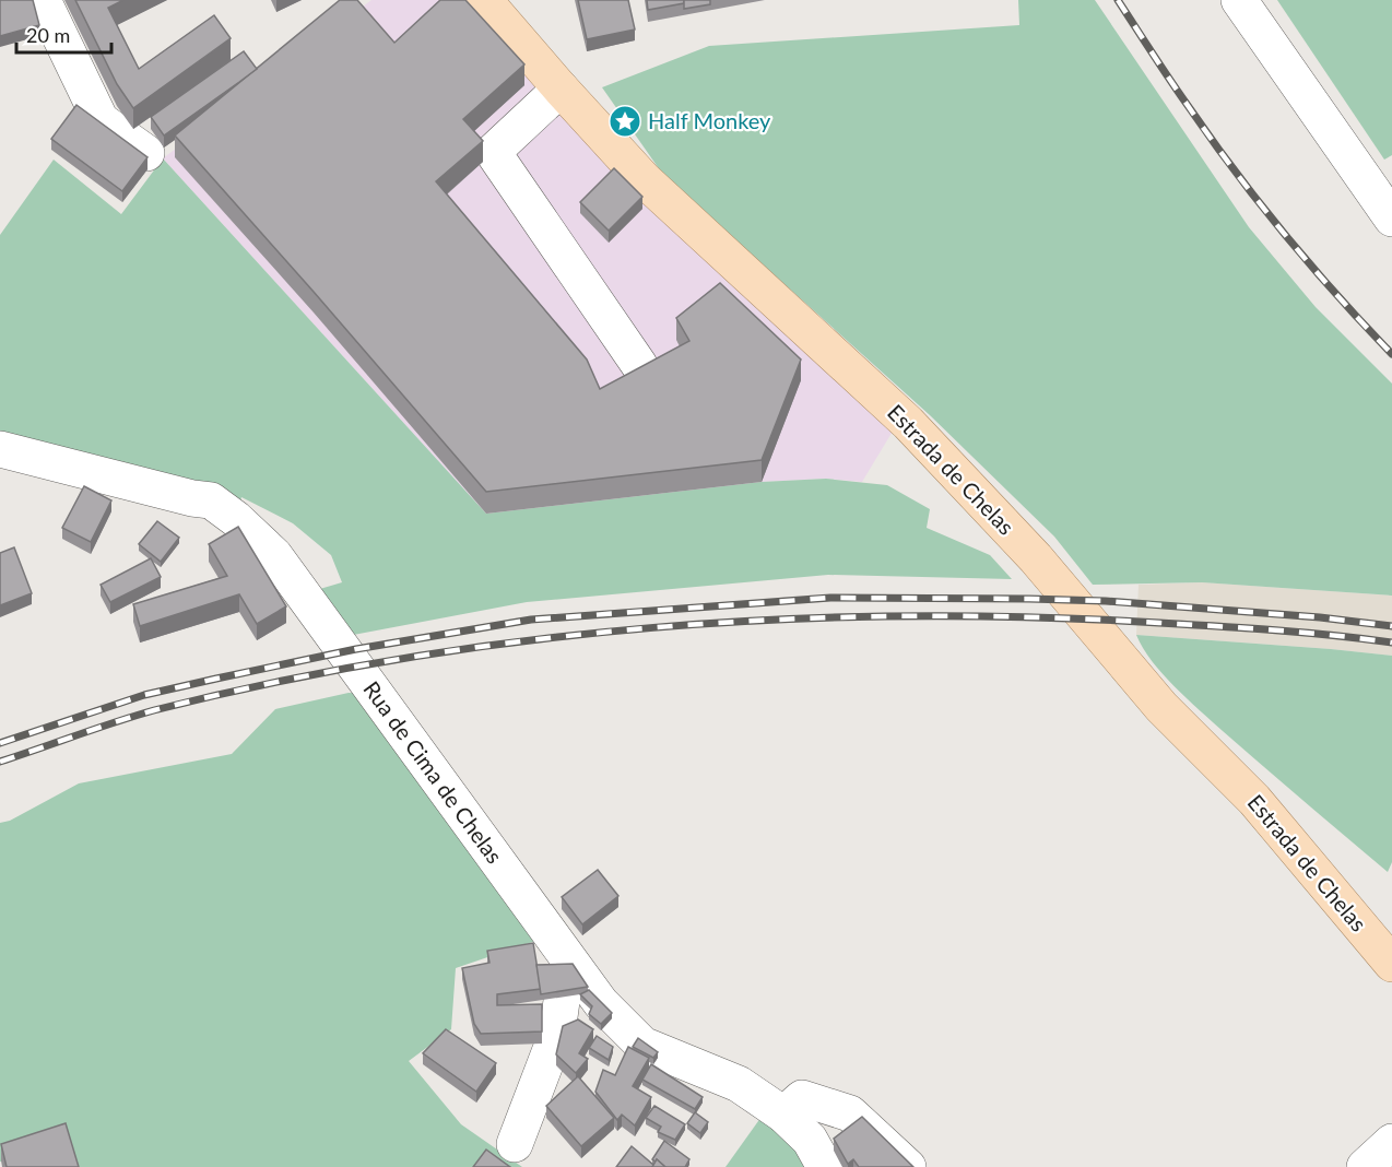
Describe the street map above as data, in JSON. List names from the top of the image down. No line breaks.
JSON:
{"streets":{"main road":["Estrada de Chelas"],"street":["Rua de Cima de Chelas"]},"places":{"place":["Half Monkey"]},"scale_bar":"20 m"}
